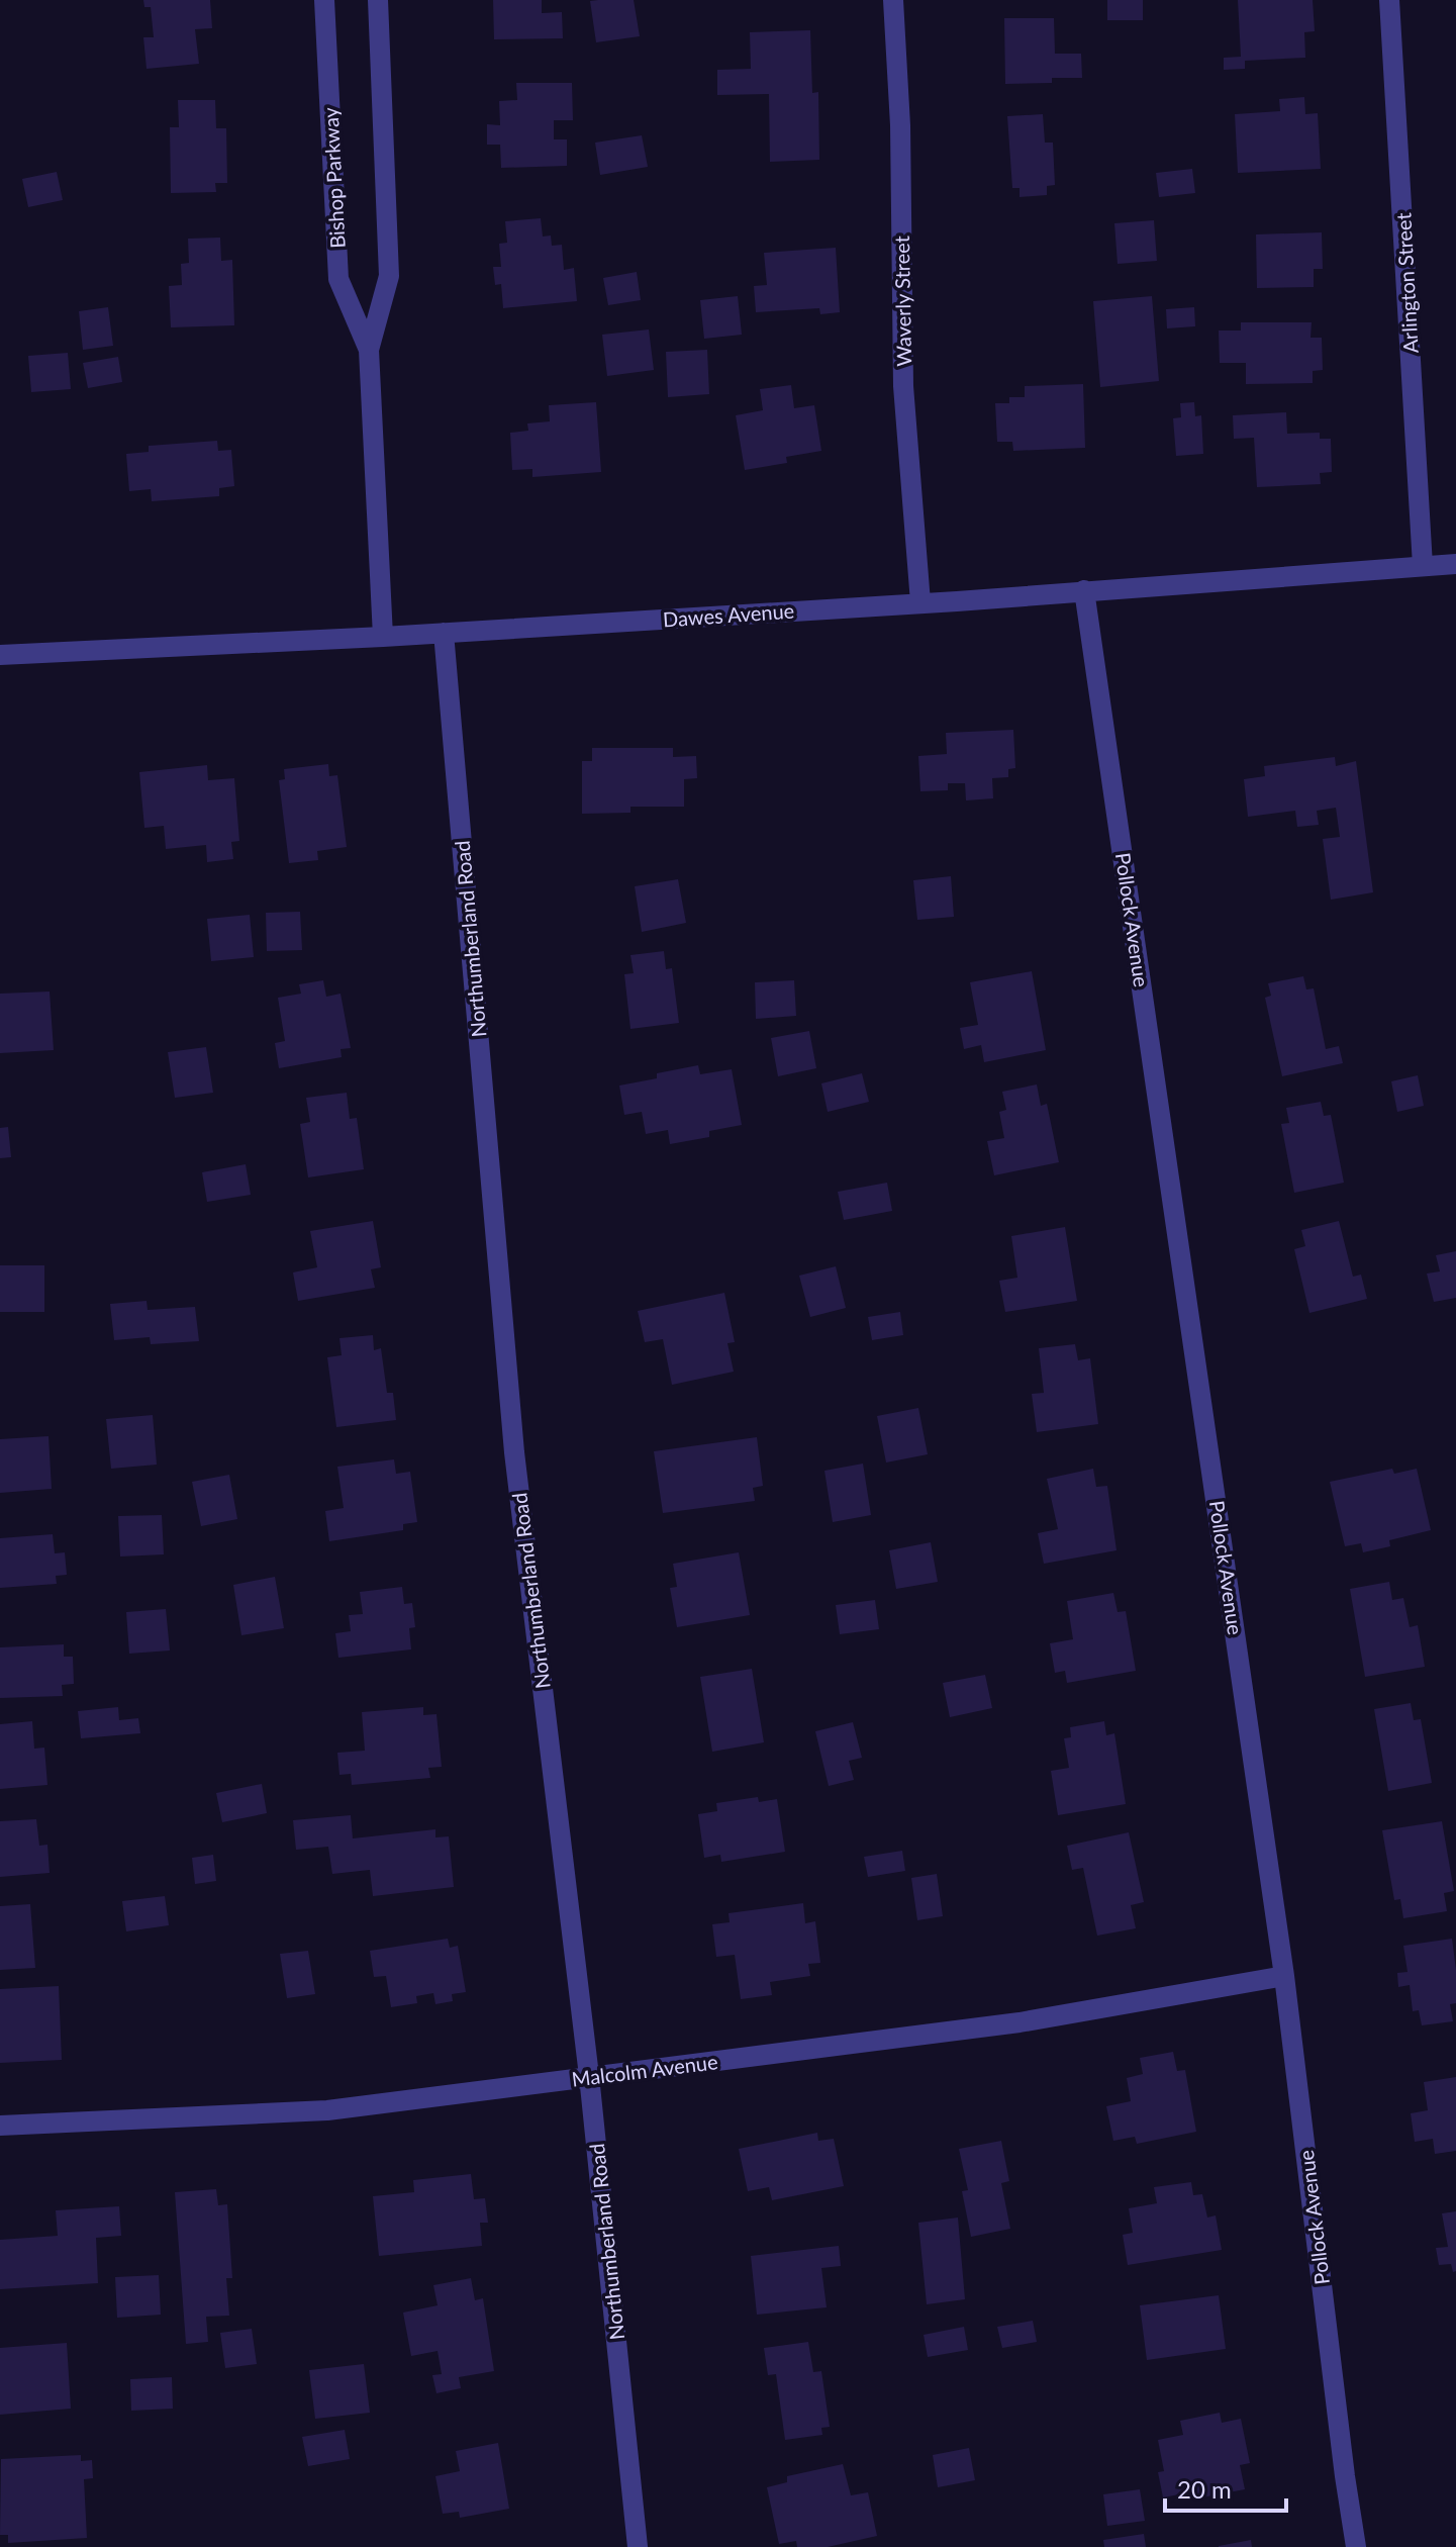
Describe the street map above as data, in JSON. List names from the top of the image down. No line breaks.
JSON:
{"streets":{"street":["Bishop Parkway","Arlington Street","Waverly Street","Dawes Avenue","Pollock Avenue","Northumberland Road","Malcolm Avenue"]},"crossings":[["Bishop Parkway","Dawes Avenue"],["Arlington Street","Dawes Avenue"],["Waverly Street","Dawes Avenue"],["Dawes Avenue","Pollock Avenue"],["Dawes Avenue","Northumberland Road"],["Pollock Avenue","Malcolm Avenue"],["Northumberland Road","Malcolm Avenue"]],"scale_bar":"20 m"}
